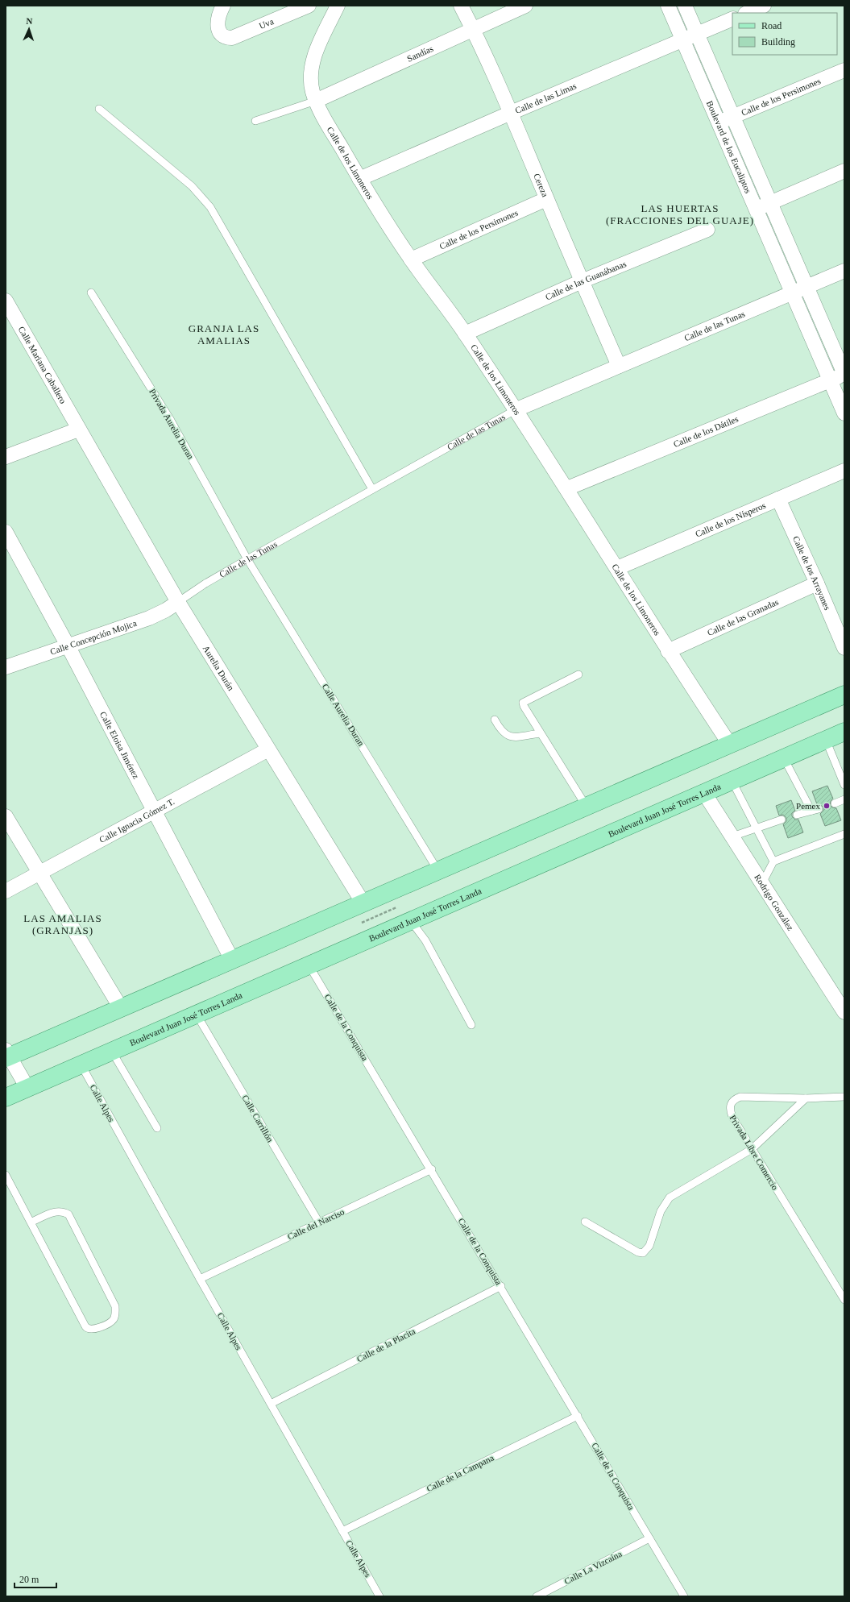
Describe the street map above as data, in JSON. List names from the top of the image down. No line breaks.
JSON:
{"streets":{"main road":["Boulevard Juan José Torres Landa"],"street":["Uva","Sandías","Calle de los Persimones","Calle de las Limas","Boulevard de los Eucaliptos","Calle de los Limoneros","Cereza","Calle de las Guanábanas","Calle de las Tunas","Calle Mariana Caballero","Calle de los Dátiles","Calle de los Nísperos","Calle de los Arrayanes","Calle de las Granadas","Calle Concepción Mojica","Aurelia Durán","Calle Eloisa Jiménez","Calle Ignacia Gómez T.","Rodrigo González"],"lane":["Privada Aurelia Duran","Calle Aurelia Duran","Calle de la Conquista","Calle Alpes","Calle Carrillón","Privada Libre Comercio","Calle del Narciso","Calle de la Placita","Calle de la Campana","Calle La Vizcaína"]},"crossings":[["Sandías","Calle de los Limoneros"],["Sandías","Cereza"],["Calle de los Persimones","Boulevard de los Eucaliptos"],["Calle de los Persimones","Calle de los Limoneros"],["Calle de los Persimones","Cereza"],["Calle de las Limas","Boulevard de los Eucaliptos"],["Calle de las Limas","Calle de los Limoneros"],["Calle de las Limas","Cereza"],["Boulevard de los Eucaliptos","Calle de las Tunas"],["Boulevard de los Eucaliptos","Calle de los Dátiles"],["Calle de los Limoneros","Calle de las Guanábanas"],["Calle de los Limoneros","Calle de las Tunas"],["Calle de los Limoneros","Calle de los Dátiles"],["Calle de los Limoneros","Calle de los Nísperos"],["Calle de los Limoneros","Calle de las Granadas"],["Cereza","Calle de las Guanábanas"],["Cereza","Calle de las Tunas"],["Calle de las Tunas","Privada Aurelia Duran"],["Calle de las Tunas","Calle Concepción Mojica"],["Calle de las Tunas","Aurelia Durán"],["Calle de las Tunas","Calle Aurelia Duran"],["Calle Mariana Caballero","Aurelia Durán"],["Privada Aurelia Duran","Calle Aurelia Duran"],["Calle de los Nísperos","Calle de los Arrayanes"],["Calle de los Arrayanes","Calle de las Granadas"],["Calle Concepción Mojica","Aurelia Durán"],["Calle Concepción Mojica","Calle Eloisa Jiménez"],["Aurelia Durán","Calle Ignacia Gómez T."],["Calle Eloisa Jiménez","Calle Ignacia Gómez T."],["Boulevard Juan José Torres Landa","Rodrigo González"],["Boulevard Juan José Torres Landa","Calle de la Conquista"],["Boulevard Juan José Torres Landa","Calle Alpes"],["Boulevard Juan José Torres Landa","Calle Carrillón"],["Calle de la Conquista","Calle del Narciso"],["Calle de la Conquista","Calle de la Placita"],["Calle de la Conquista","Calle de la Campana"],["Calle de la Conquista","Calle La Vizcaína"],["Calle Alpes","Calle del Narciso"],["Calle Alpes","Calle de la Placita"],["Calle Alpes","Calle de la Campana"],["Calle Carrillón","Calle del Narciso"]],"districts":["LAS HUERTAS (FRACCIONES DEL GUAJE)","GRANJA LAS AMALIAS","LAS AMALIAS (GRANJAS)"],"places":["Pemex"],"legend":["Road","Building"],"scale_bar":"20 m","north":"top"}
